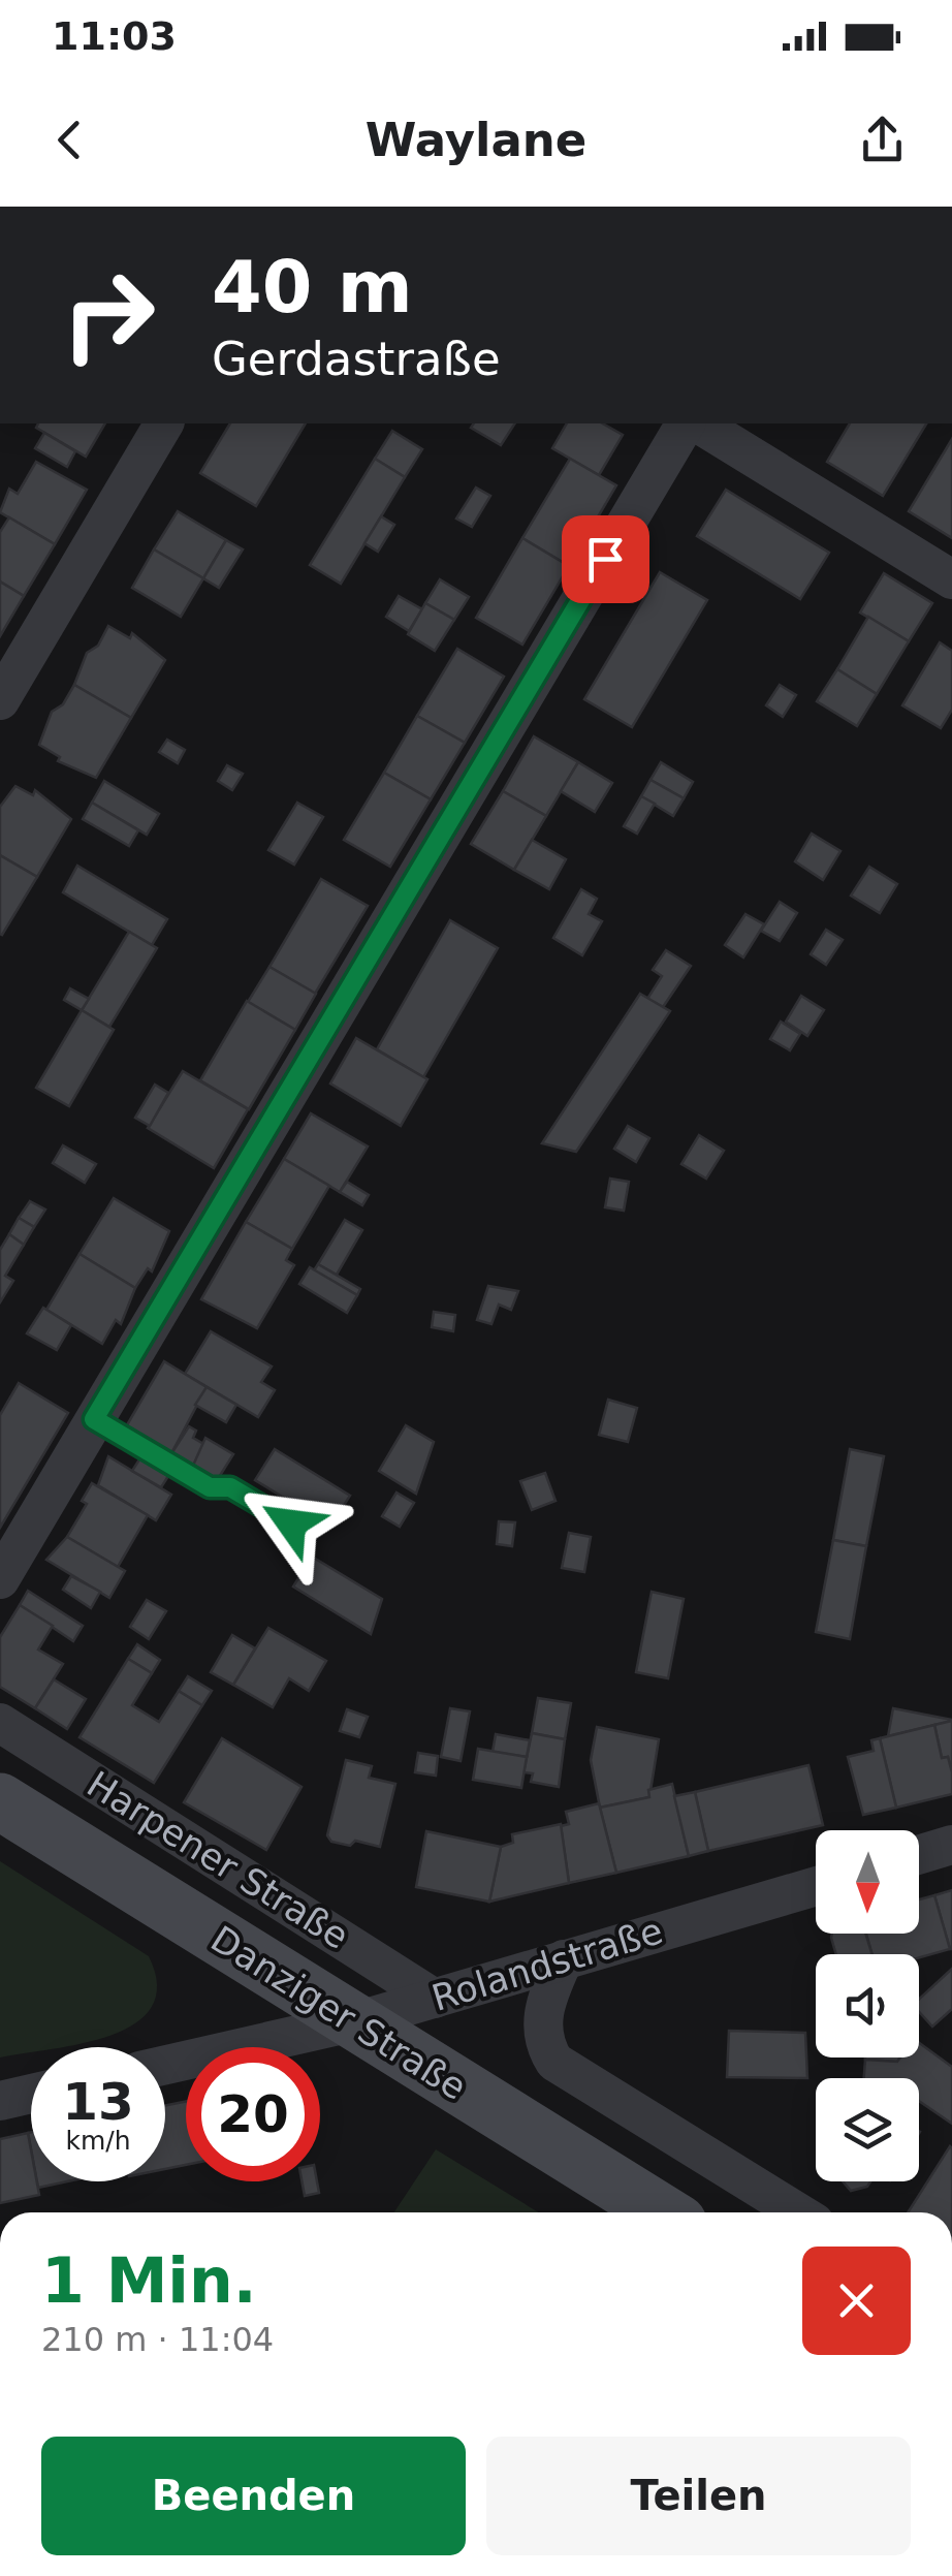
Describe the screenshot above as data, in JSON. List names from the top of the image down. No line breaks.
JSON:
{"streets":{"main road":["Danziger Straße"],"street":["Harpener Straße","Rolandstraße"]},"crossings":[["Harpener Straße","Rolandstraße"],["Rolandstraße","Danziger Straße"]],"north":"bottom","page":{"status":"11:03","header":"Waylane","turn":["40 m","Gerdastraße"],"speed":"13 km/h","limit":"20","heading":["1 Min.","210 m · 11:04"],"buttons":["Beenden","Teilen"]}}
